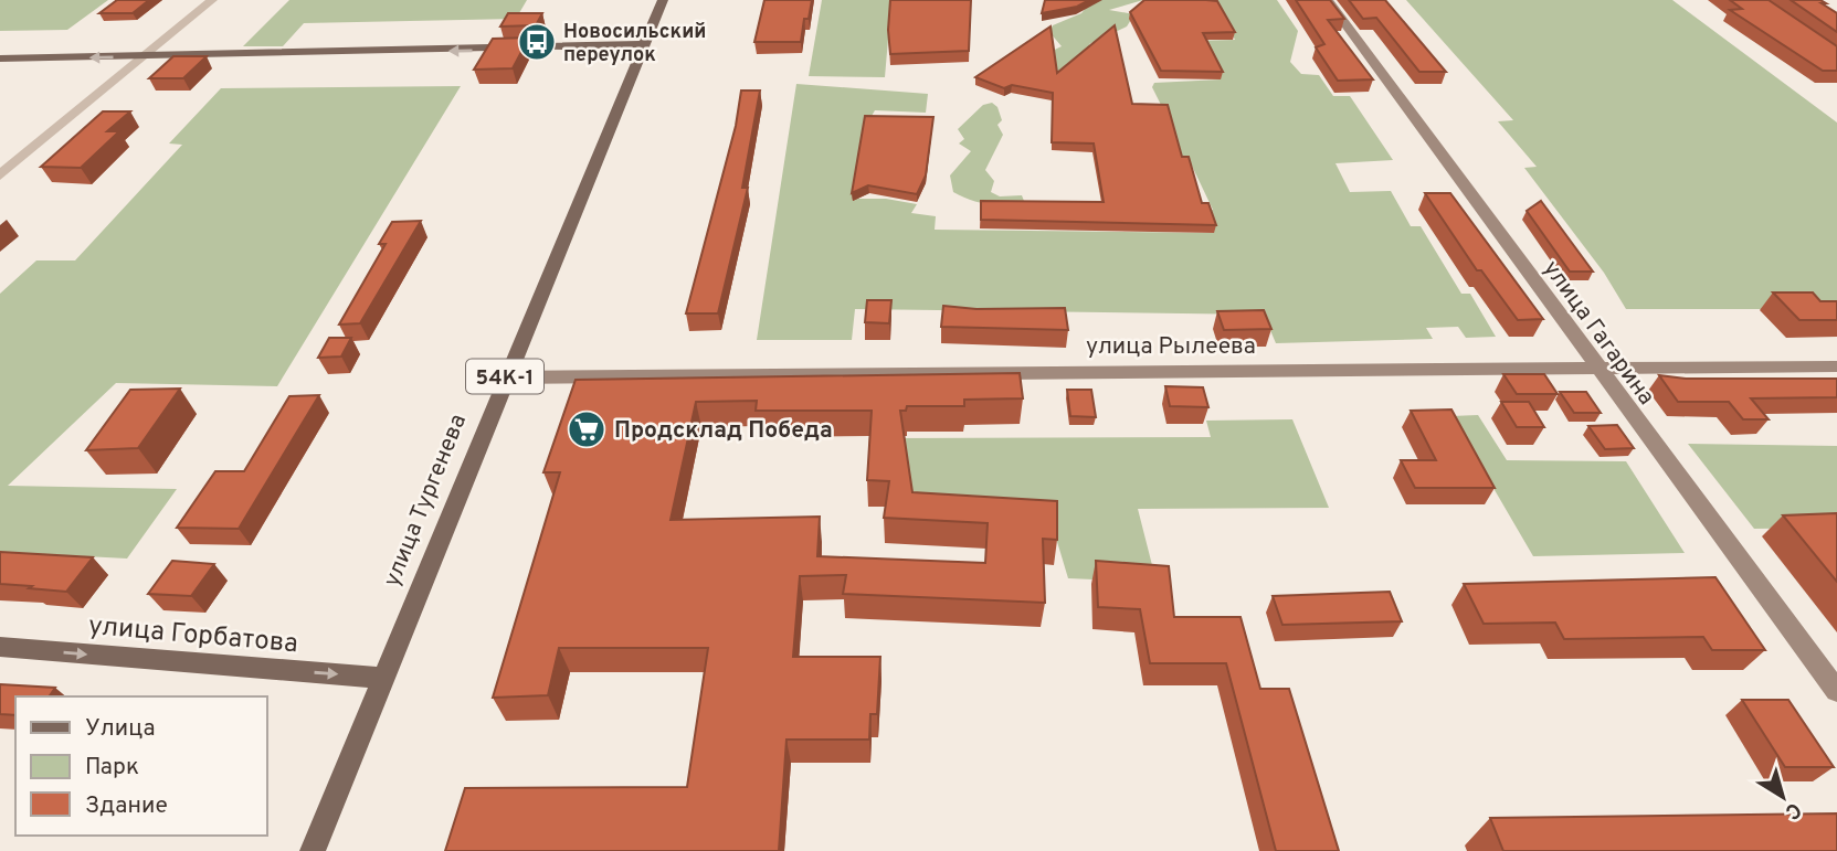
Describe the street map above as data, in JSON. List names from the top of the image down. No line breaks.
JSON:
{"streets":{"main road":["54К-1","улица Тургенева","улица Горбатова"],"street":["улица Гагарина","улица Рылеева"]},"crossings":[["улица Гагарина","улица Рылеева"],["улица Рылеева","улица Тургенева"],["улица Тургенева","улица Горбатова"]],"one_way":["улица Горбатова"],"places":{"bus stop":["Новосильский переулок"],"supermarket":["Продсклад Победа"]},"legend":["Улица","Парк","Здание"],"north":"bottom right"}
